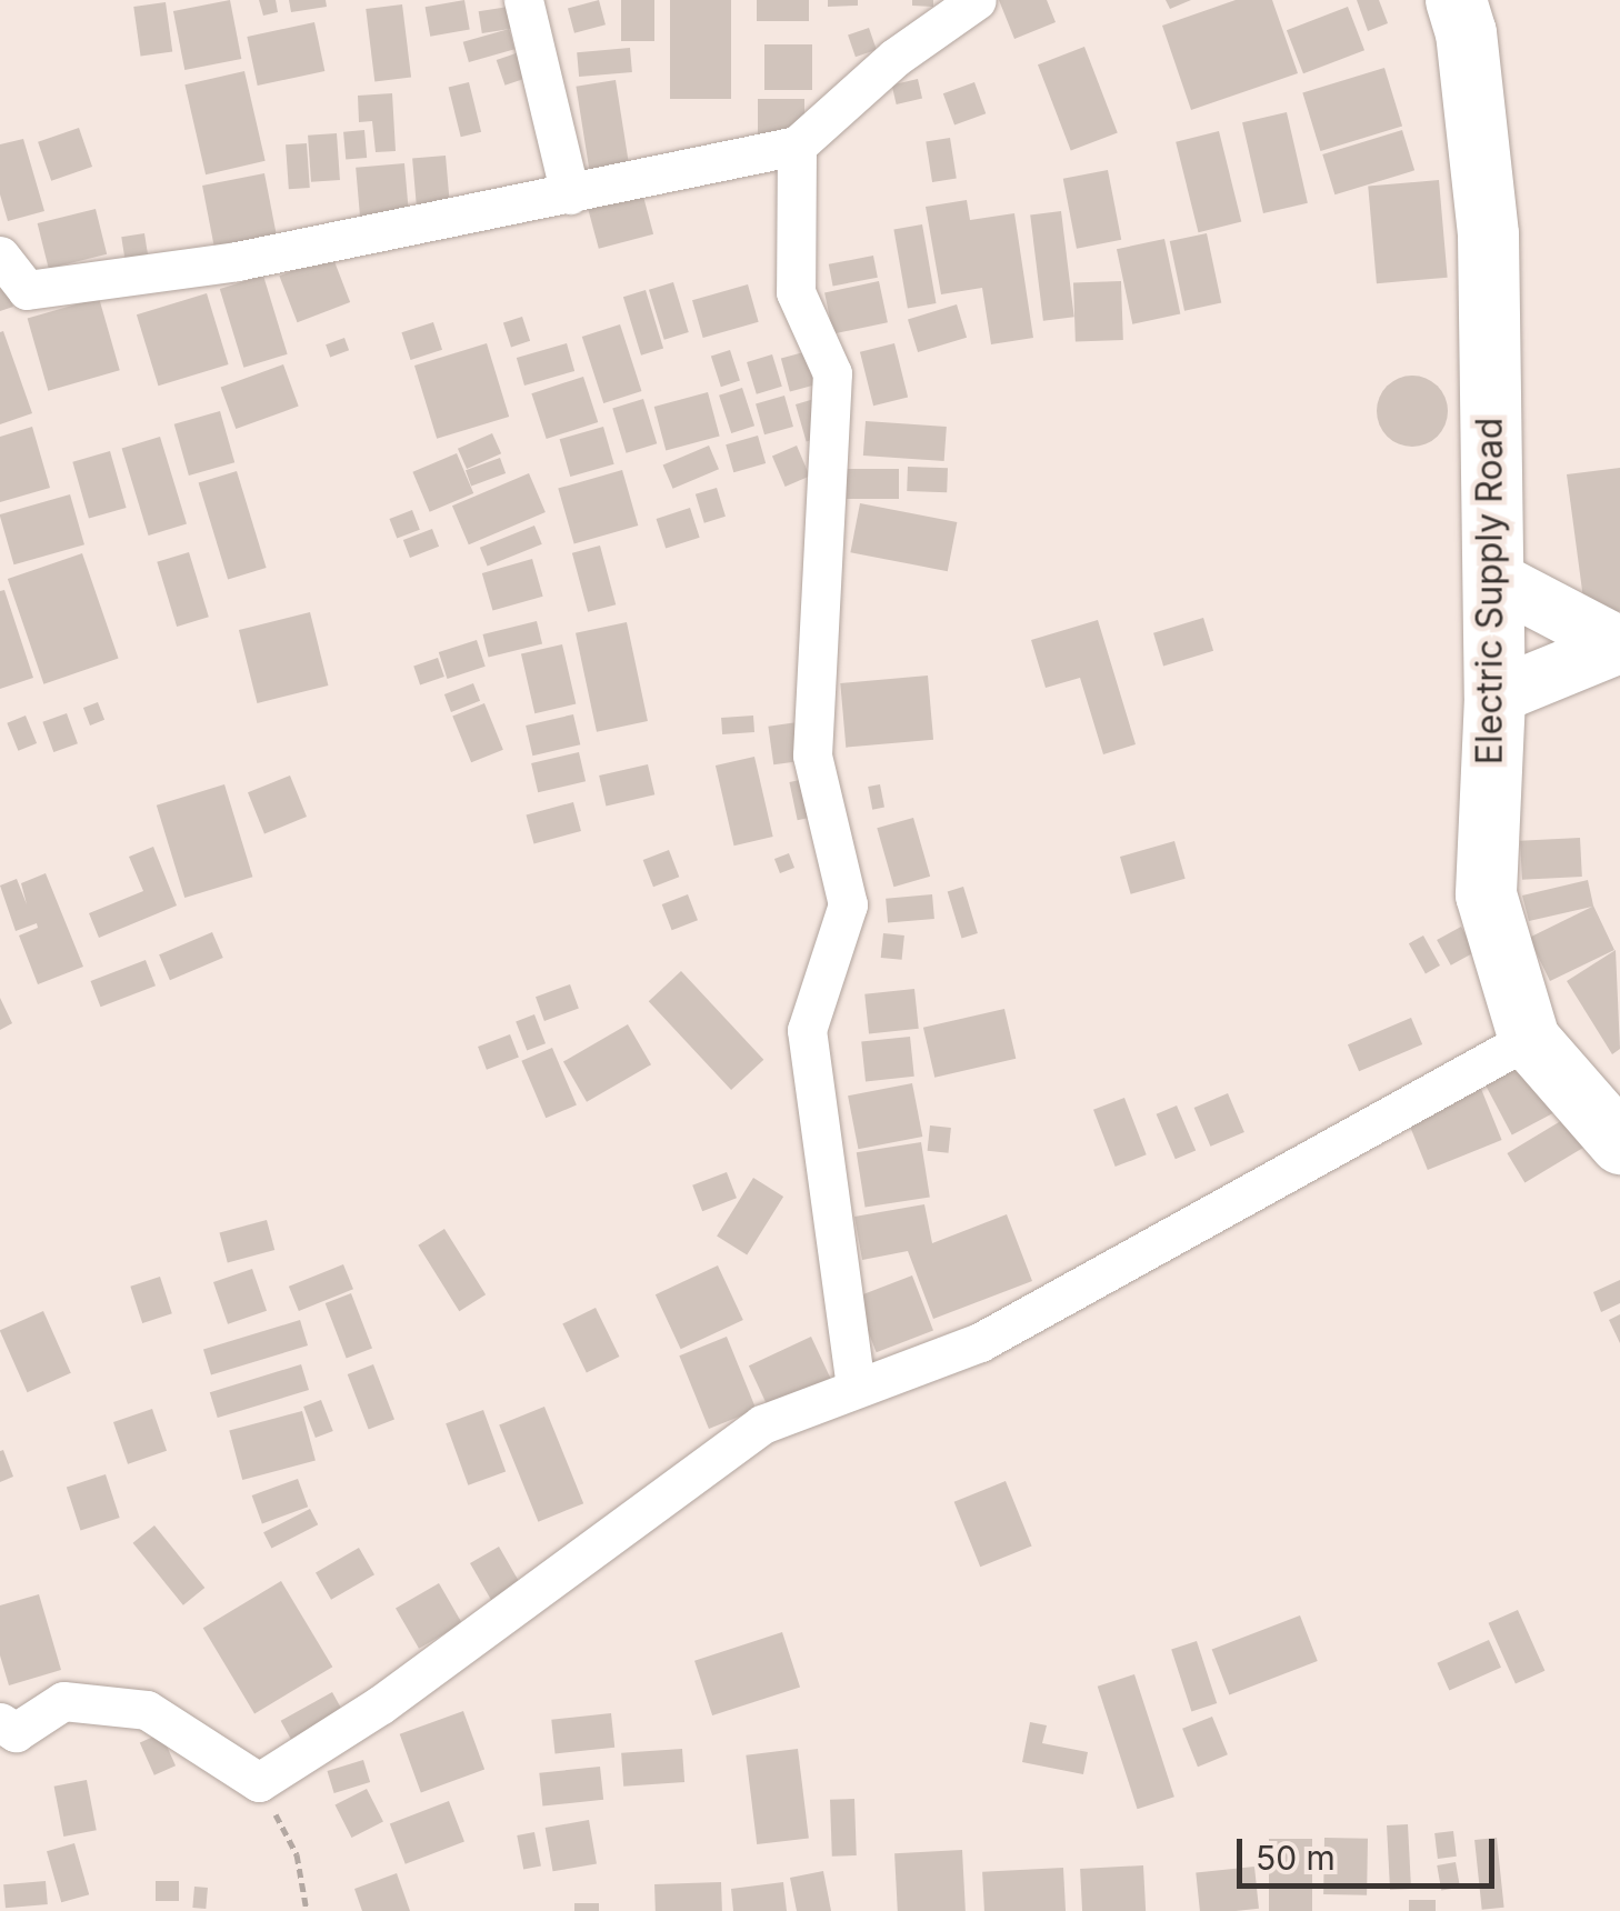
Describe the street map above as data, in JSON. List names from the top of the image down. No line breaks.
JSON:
{"streets":{"main road":["Electric Supply Road"]},"scale_bar":"50 m"}
